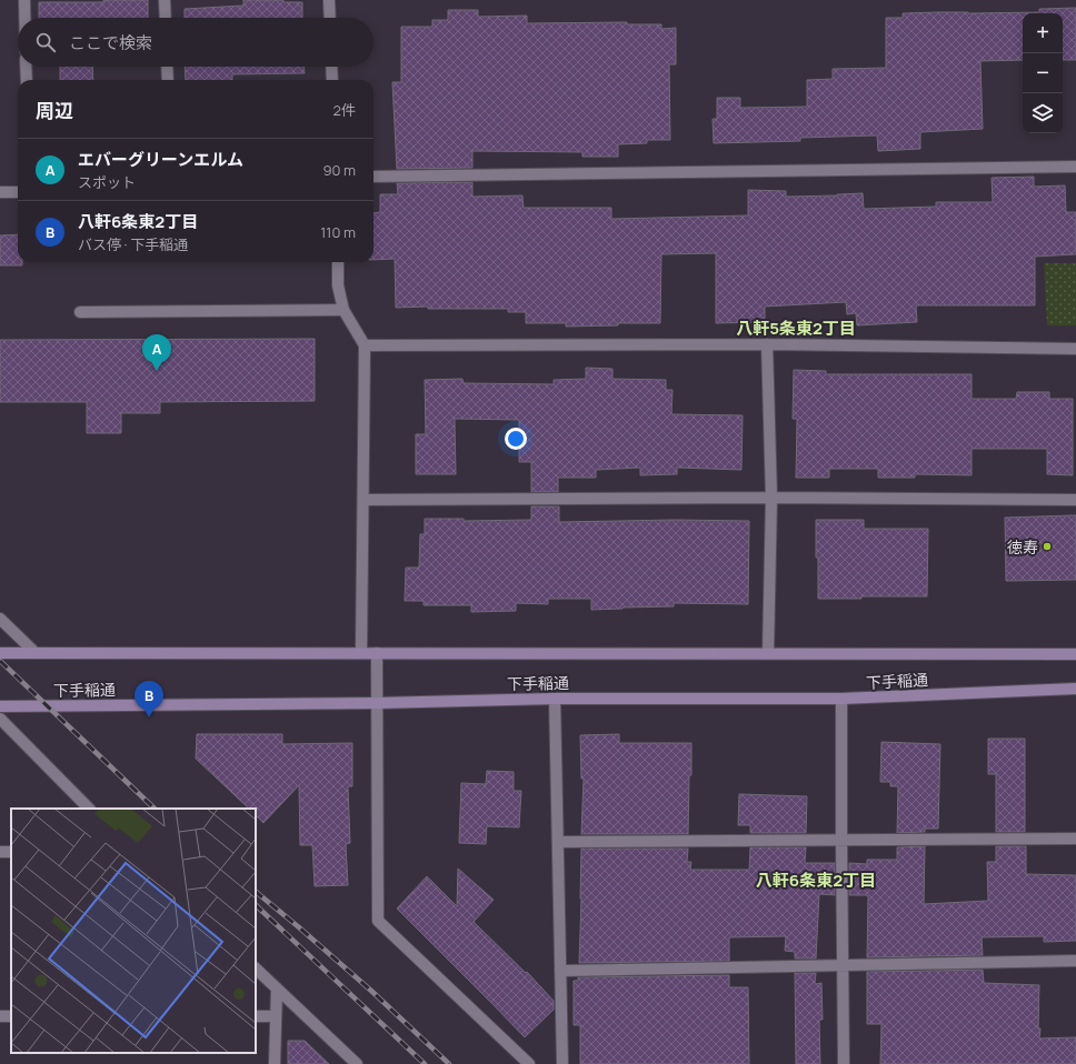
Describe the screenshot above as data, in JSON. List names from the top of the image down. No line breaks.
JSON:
{"streets":{"main road":["下手稲通"]},"districts":["八軒5条東2丁目","八軒6条東2丁目"],"places":["徳寿"],"page":{"map_buttons":["+","−"],"search":"ここで検索","heading":["周辺","2件"],"list":[{"mark":"A","name":"エバーグリーンエルム","note":"スポット","value":"90 m"},{"mark":"B","name":"八軒6条東2丁目","note":"バス停 · 下手稲通","value":"110 m"}],"pins":["A","B"]}}
